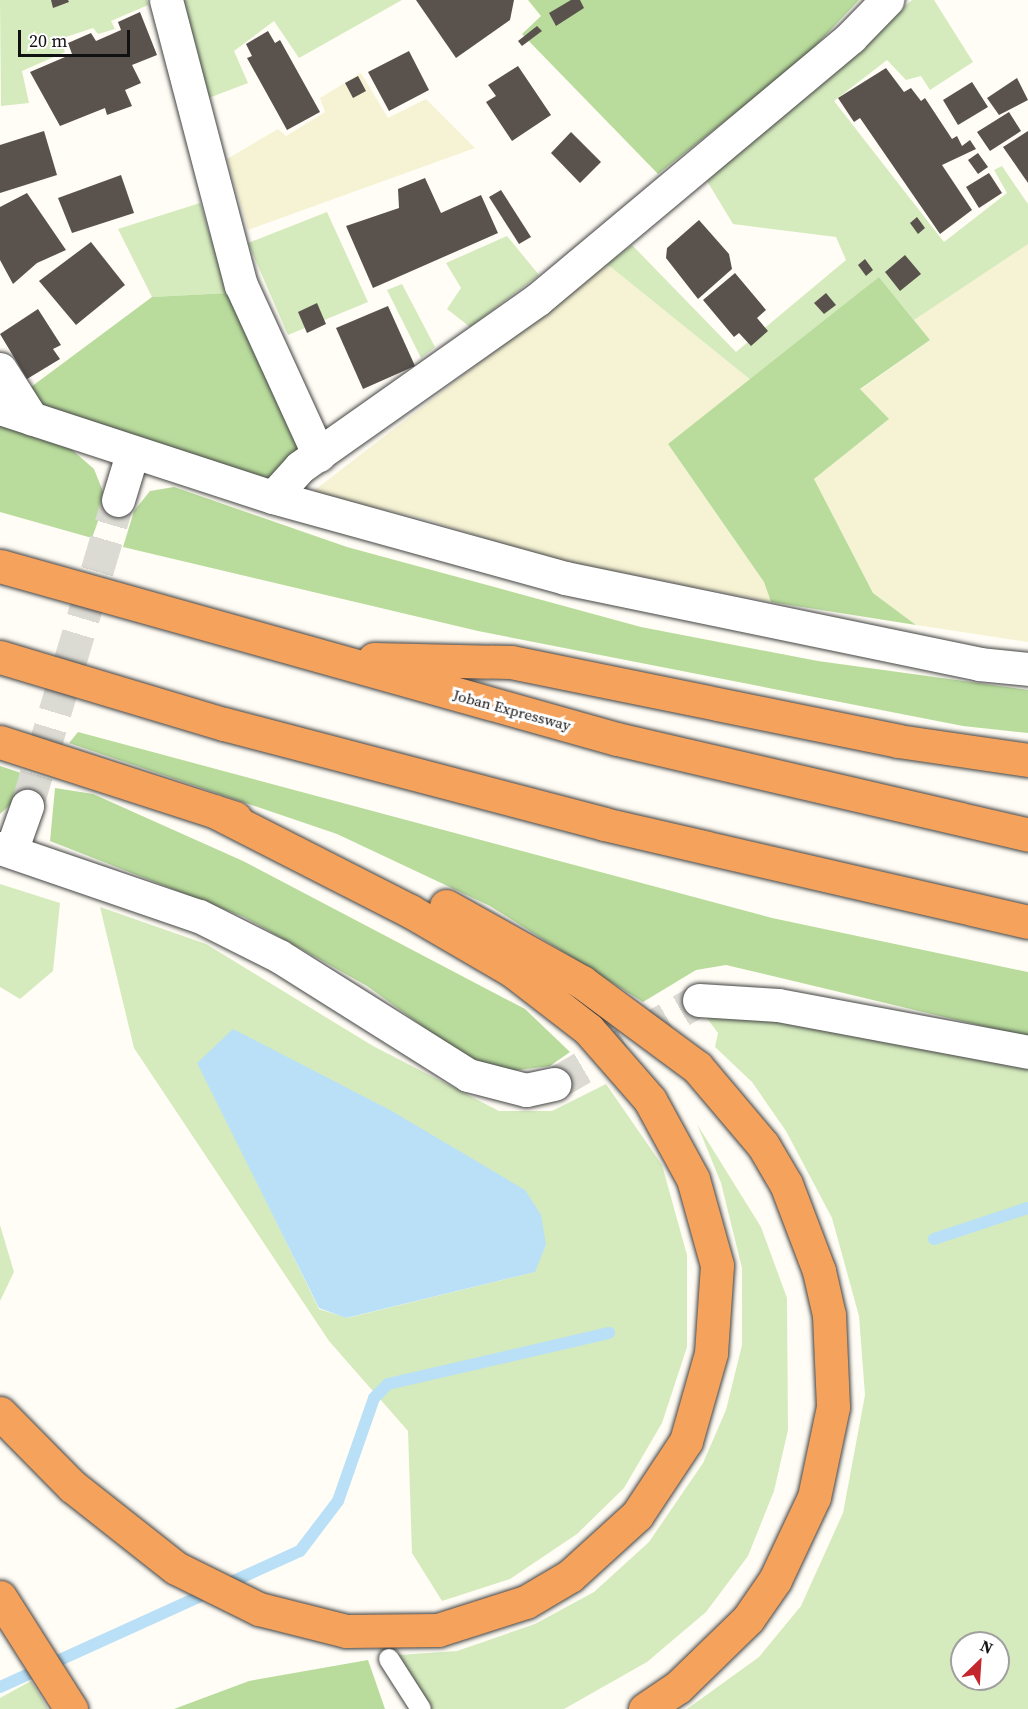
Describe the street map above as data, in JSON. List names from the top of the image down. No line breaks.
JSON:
{"streets":{"highway":["Joban Expressway"]},"scale_bar":"20 m","north":"top right"}
